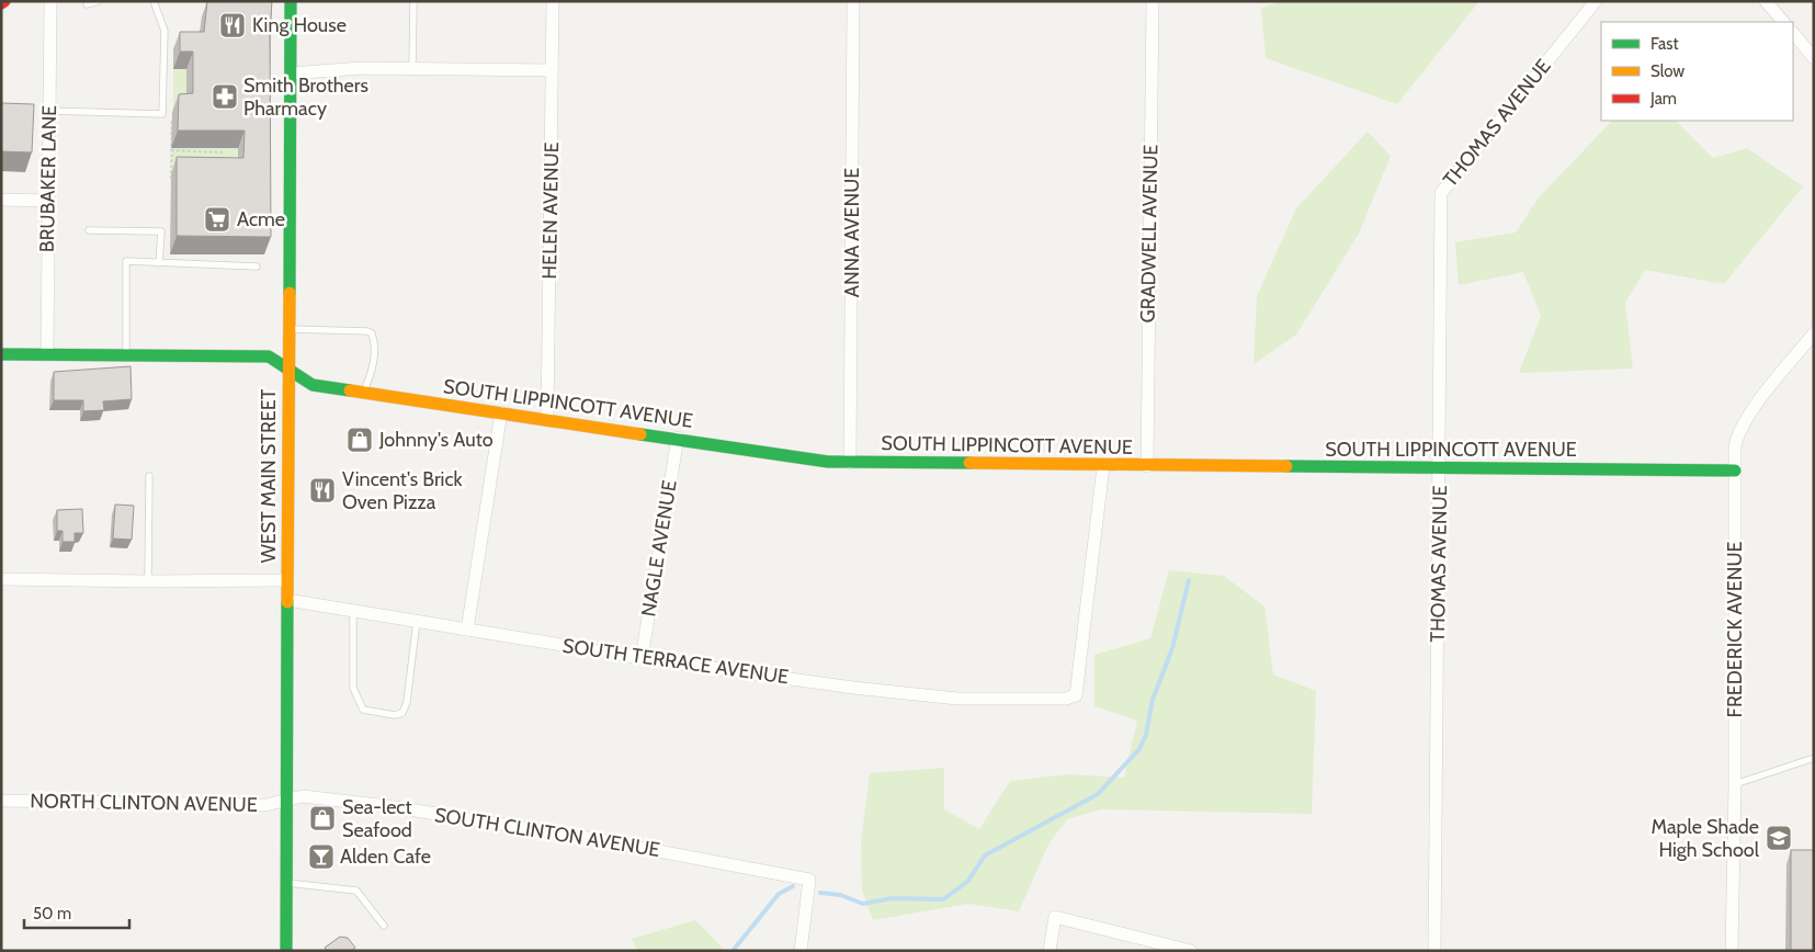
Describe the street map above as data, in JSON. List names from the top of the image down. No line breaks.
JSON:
{"streets":{"street":["THOMAS AVENUE","BRUBAKER LANE","HELEN AVENUE","ANNA AVENUE","GRADWELL AVENUE","SOUTH LIPPINCOTT AVENUE","WEST MAIN STREET","NAGLE AVENUE","FREDERICK AVENUE","SOUTH TERRACE AVENUE","NORTH CLINTON AVENUE","SOUTH CLINTON AVENUE"]},"crossings":[["THOMAS AVENUE","SOUTH LIPPINCOTT AVENUE"],["BRUBAKER LANE","SOUTH LIPPINCOTT AVENUE"],["HELEN AVENUE","SOUTH LIPPINCOTT AVENUE"],["ANNA AVENUE","SOUTH LIPPINCOTT AVENUE"],["GRADWELL AVENUE","SOUTH LIPPINCOTT AVENUE"],["SOUTH LIPPINCOTT AVENUE","WEST MAIN STREET"],["SOUTH LIPPINCOTT AVENUE","NAGLE AVENUE"],["SOUTH LIPPINCOTT AVENUE","FREDERICK AVENUE"],["SOUTH LIPPINCOTT AVENUE","SOUTH TERRACE AVENUE"],["WEST MAIN STREET","SOUTH TERRACE AVENUE"],["WEST MAIN STREET","NORTH CLINTON AVENUE"],["WEST MAIN STREET","SOUTH CLINTON AVENUE"],["NAGLE AVENUE","SOUTH TERRACE AVENUE"],["NORTH CLINTON AVENUE","SOUTH CLINTON AVENUE"]],"places":{"restaurant":["King House","Vincent's Brick Oven Pizza"],"pharmacy":["Smith Brothers Pharmacy"],"supermarket":["Acme"],"shop":["Johnny's Auto","Sea-lect Seafood"],"school or university":["Maple Shade High School"],"bar":["Alden Cafe"]},"legend":["Fast","Slow","Jam"],"scale_bar":"50 m"}
